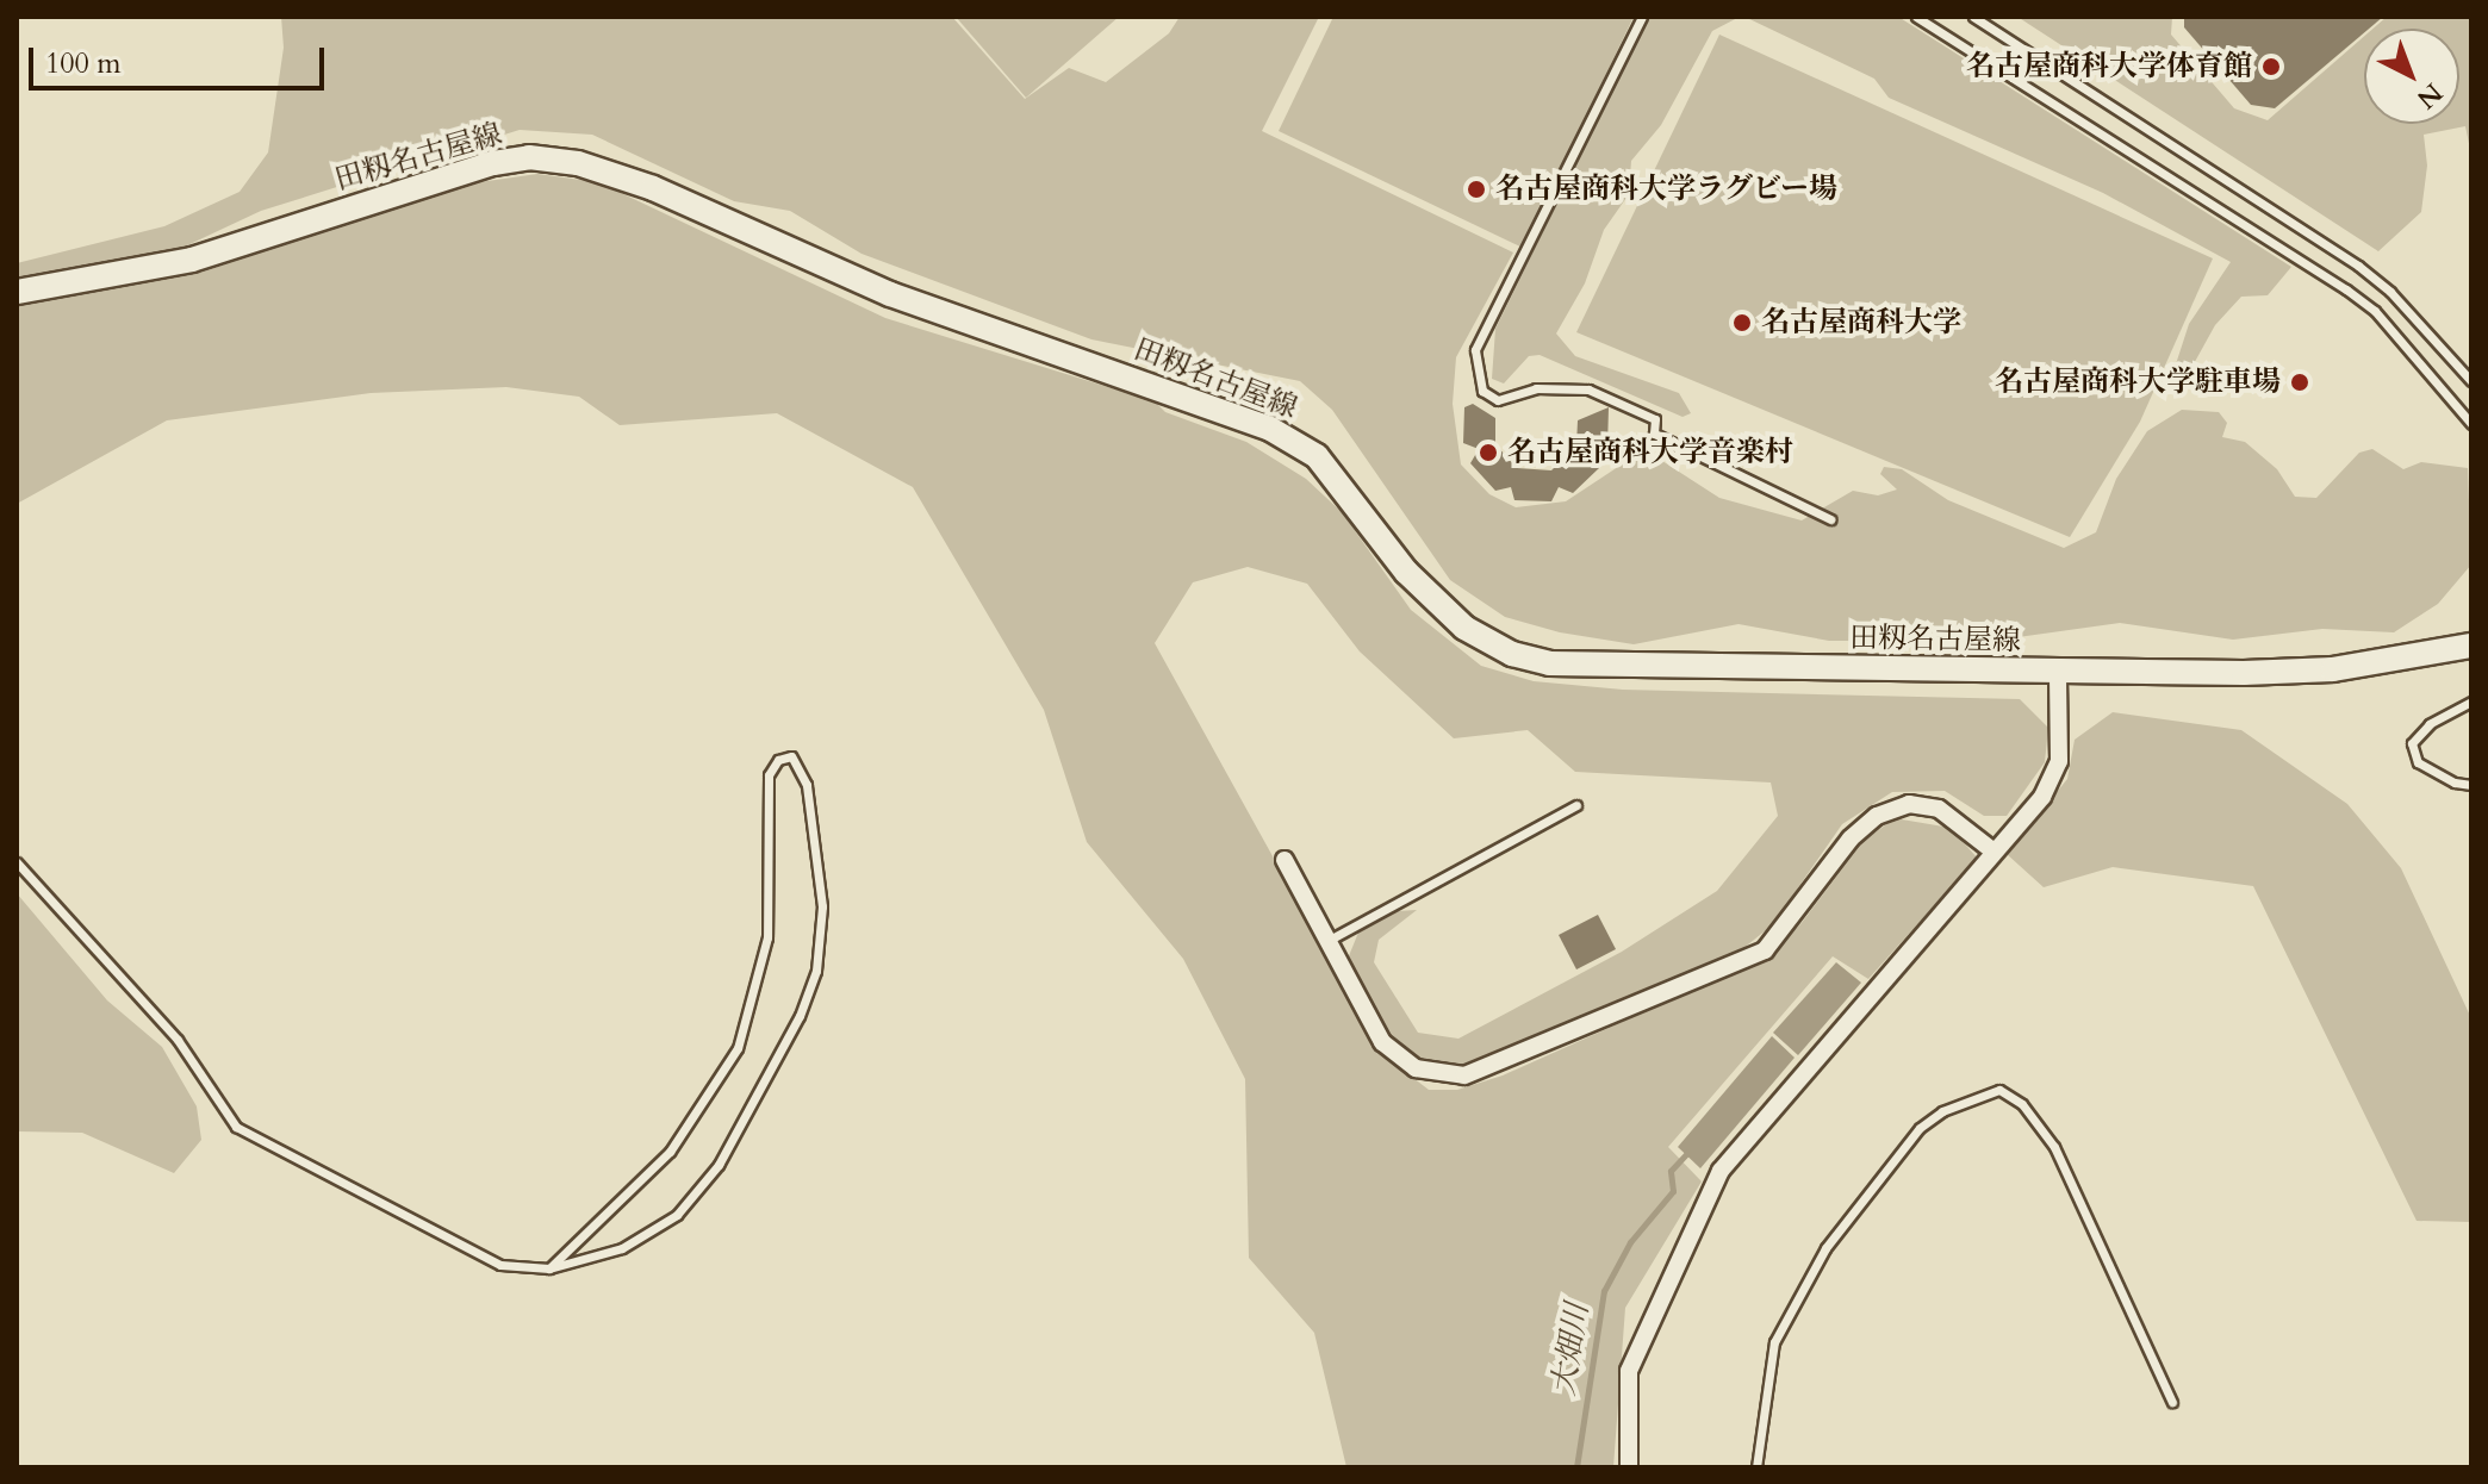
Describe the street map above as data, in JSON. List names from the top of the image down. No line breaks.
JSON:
{"streets":{"main road":["田籾名古屋線"]},"water":["大畑川"],"places":["名古屋商科大学体育館","名古屋商科大学ラグビー場","名古屋商科大学","名古屋商科大学駐車場","名古屋商科大学音楽村"],"scale_bar":"100 m","north":"bottom right"}
